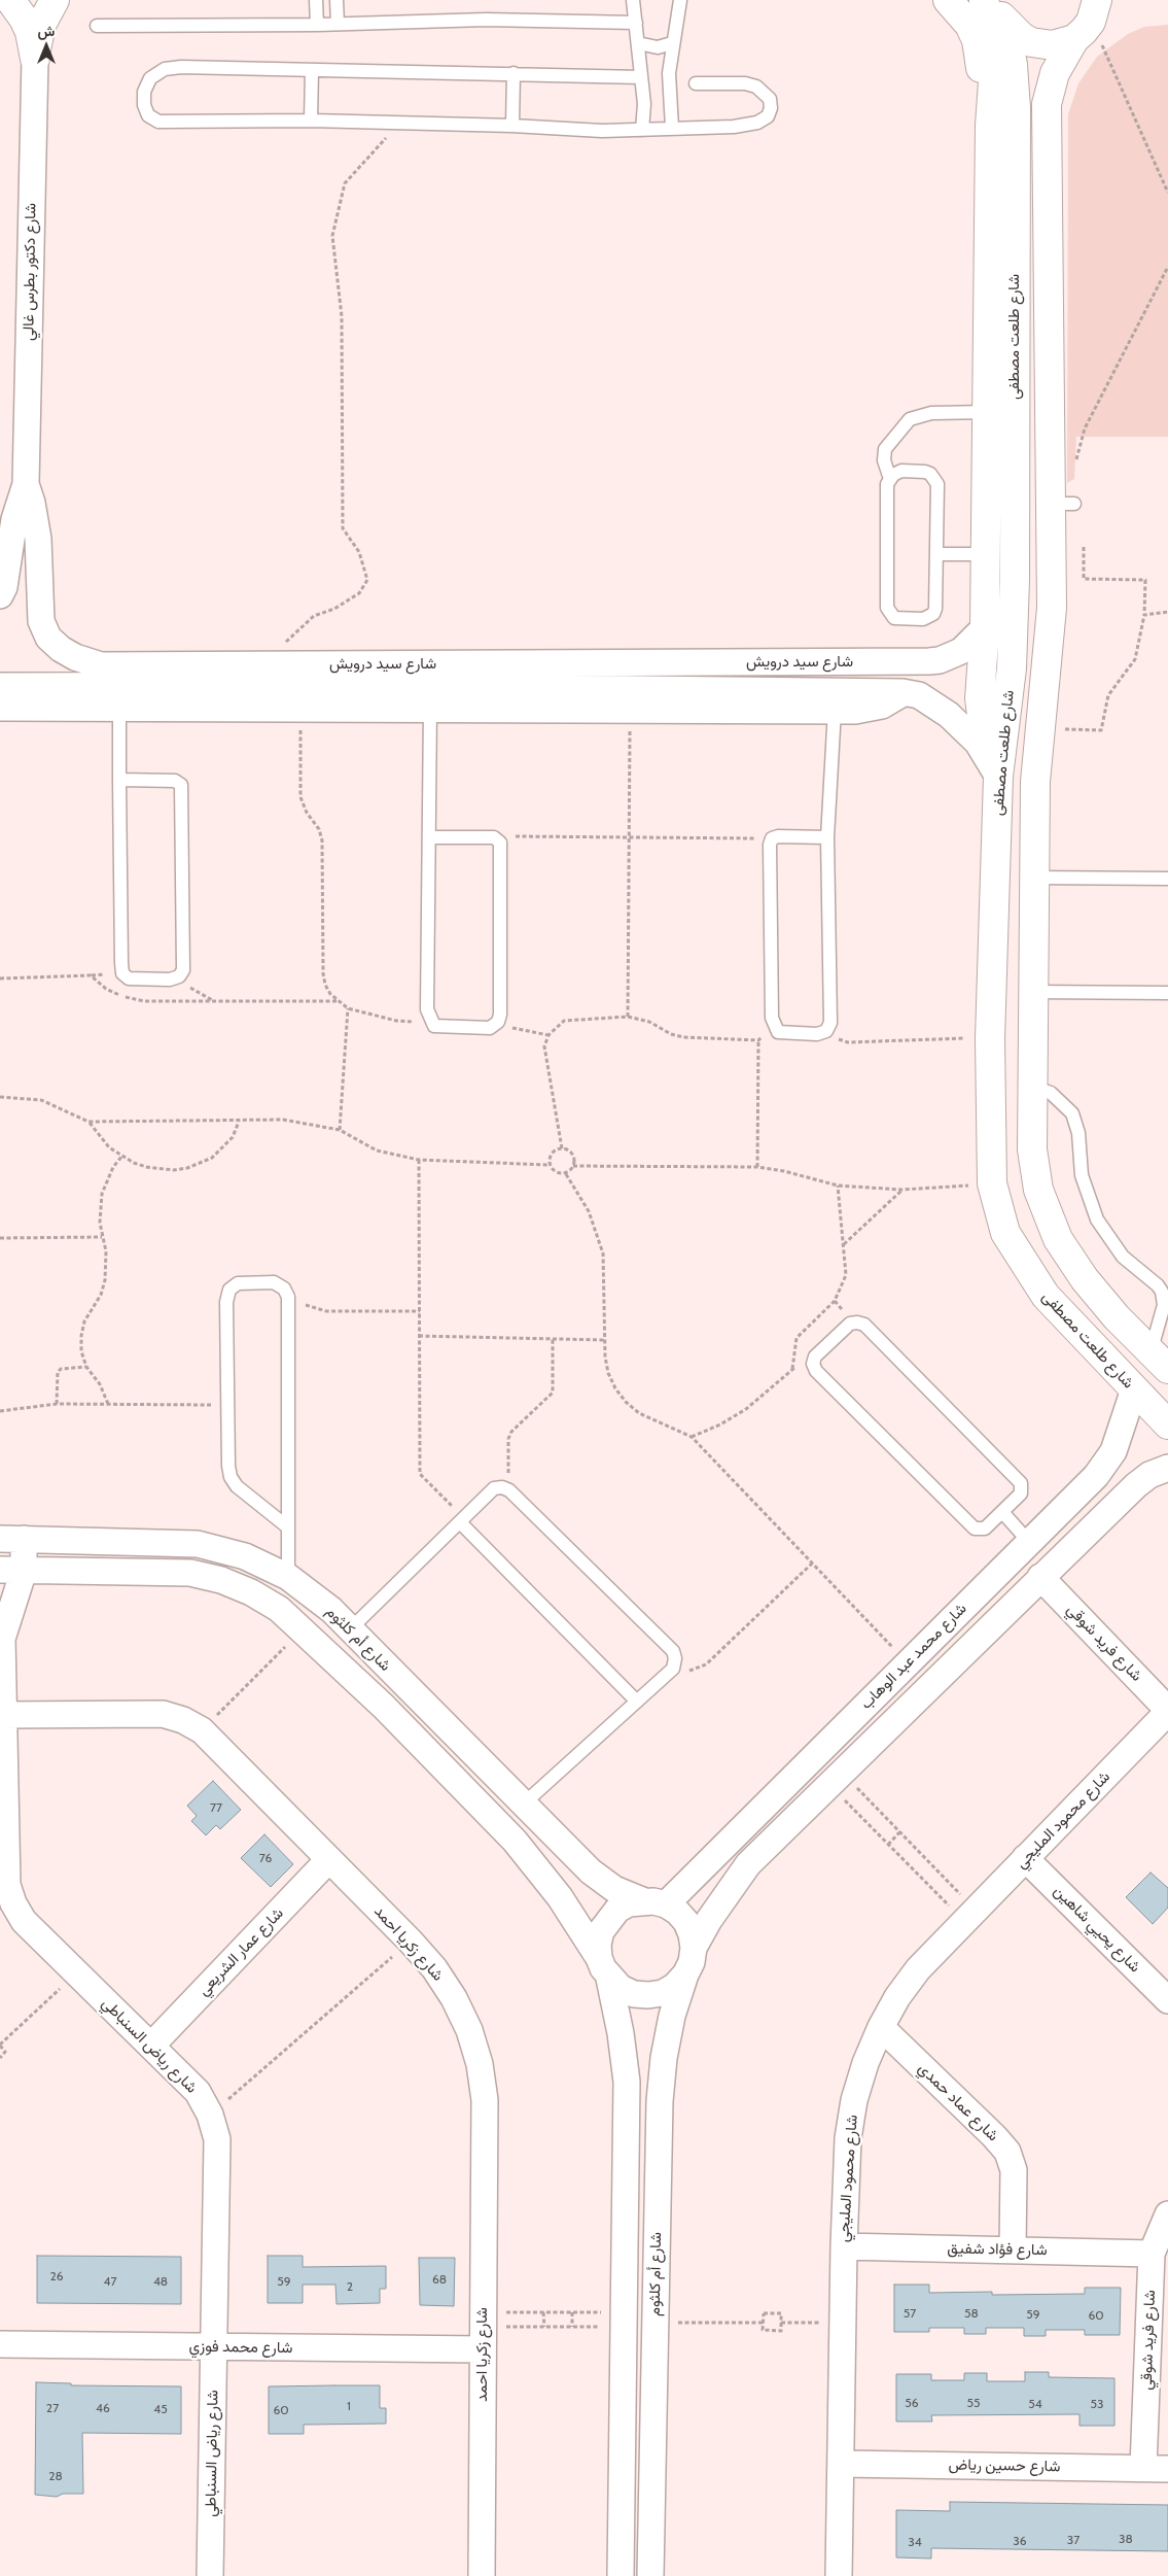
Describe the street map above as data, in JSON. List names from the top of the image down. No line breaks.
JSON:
{"streets":{"street":["شارع دكتور بطرس غالي","شارع طلعت مصطفى","شارع سيد درويش","شارع أم كلثوم","شارع فريد شوقي","شارع محمد عبد الوهاب","شارع محمود المليجي","شارع يحيي شاهين","شارع زكريا احمد","شارع عمار الشريعي","شارع رياض السنباطي","شارع عماد حمدي","شارع فؤاد شفيق","شارع محمد فوزي","شارع حسين رياض"]},"crossings":[["شارع دكتور بطرس غالي","شارع سيد درويش"],["شارع طلعت مصطفى","شارع سيد درويش"],["شارع طلعت مصطفى","شارع محمد عبد الوهاب"],["شارع أم كلثوم","شارع محمد عبد الوهاب"],["شارع أم كلثوم","شارع رياض السنباطي"],["شارع فريد شوقي","شارع محمد عبد الوهاب"],["شارع فريد شوقي","شارع محمود المليجي"],["شارع فريد شوقي","شارع فؤاد شفيق"],["شارع فريد شوقي","شارع حسين رياض"],["شارع محمود المليجي","شارع يحيي شاهين"],["شارع محمود المليجي","شارع عماد حمدي"],["شارع محمود المليجي","شارع فؤاد شفيق"],["شارع محمود المليجي","شارع حسين رياض"],["شارع زكريا احمد","شارع عمار الشريعي"],["شارع زكريا احمد","شارع رياض السنباطي"],["شارع زكريا احمد","شارع محمد فوزي"],["شارع عمار الشريعي","شارع رياض السنباطي"],["شارع رياض السنباطي","شارع محمد فوزي"],["شارع عماد حمدي","شارع فؤاد شفيق"]],"house_numbers":["77","76","26","68","47","48","59","2","57","58","59","60","56","55","54","53","1","27","46","45","60","28","38","37","36","34"],"north":"top"}
